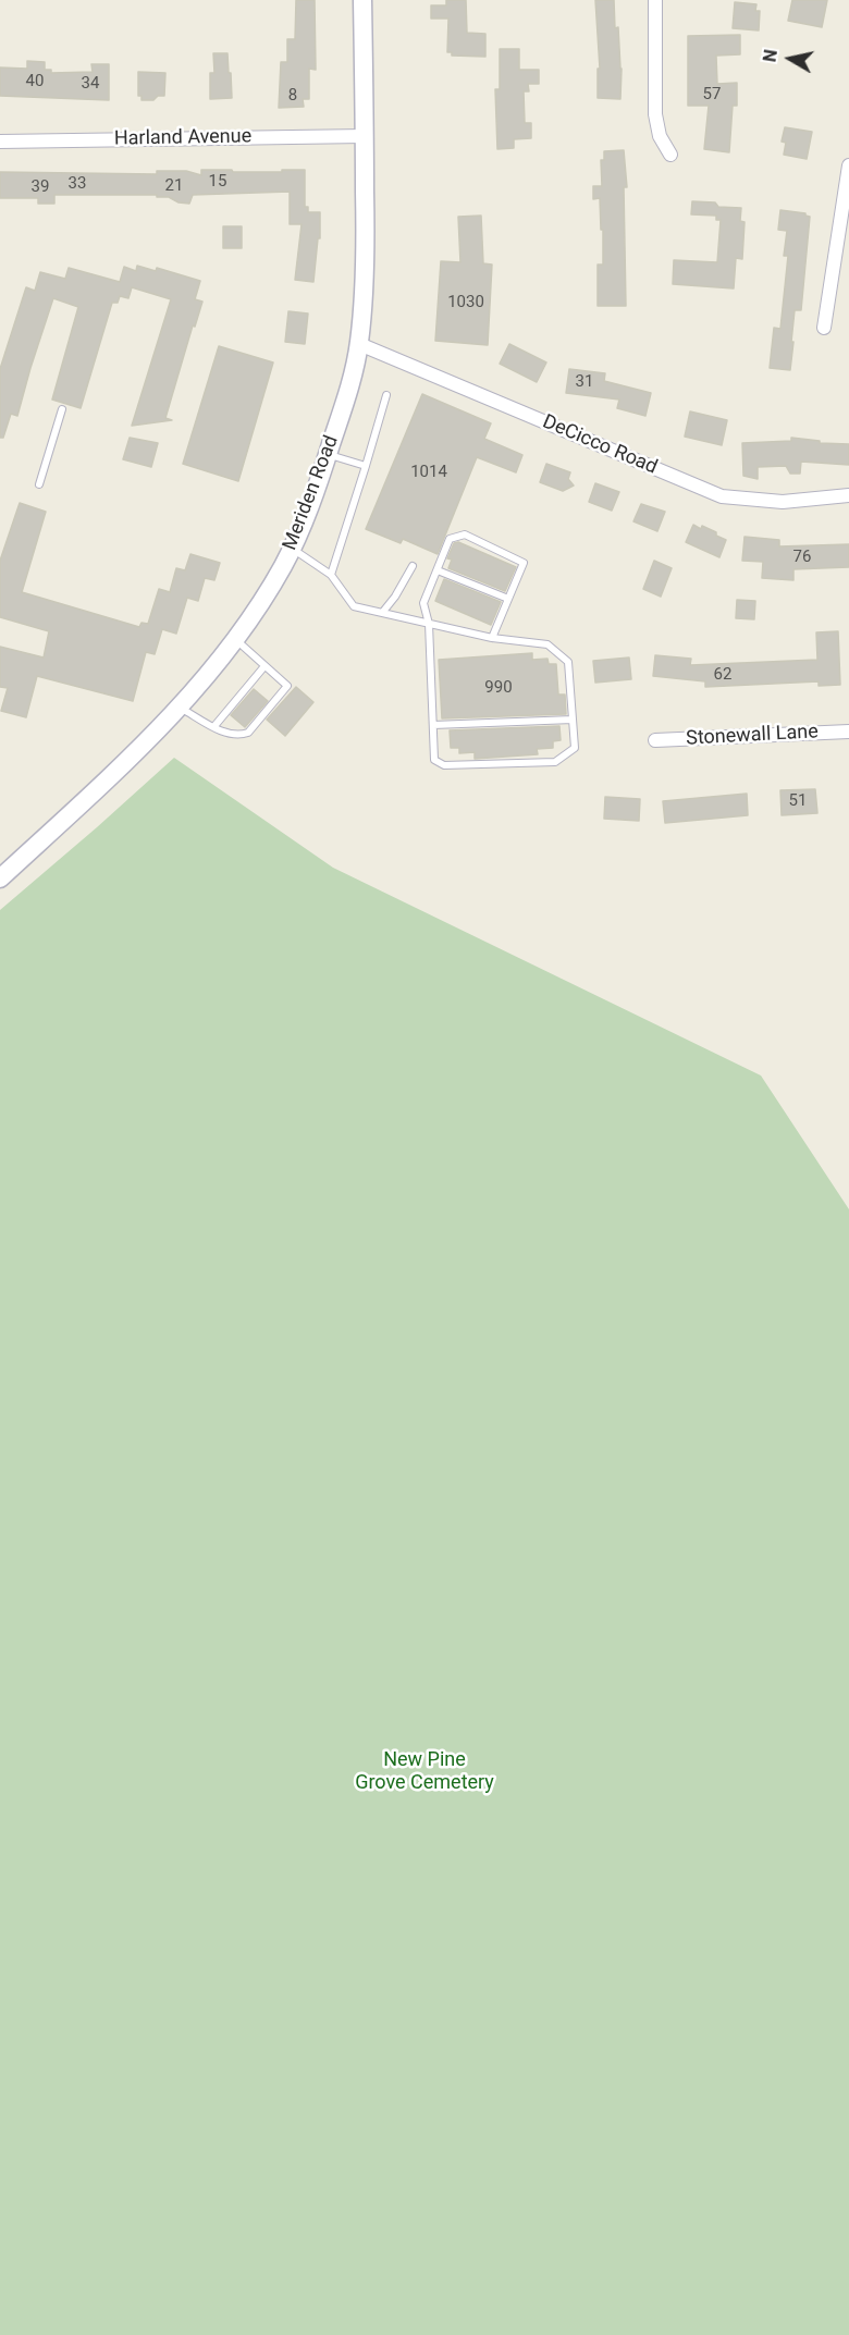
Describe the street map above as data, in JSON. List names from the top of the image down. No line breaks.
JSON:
{"streets":{"main road":["Meriden Road"],"street":["Harland Avenue","DeCicco Road","Stonewall Lane"]},"crossings":[["Harland Avenue","Meriden Road"],["DeCicco Road","Meriden Road"]],"parks":["New Pine Grove Cemetery"],"house_numbers":["40","34","57","8","15","33","21","39","1030","31","1014","76","62","990","51"],"north":"left"}
